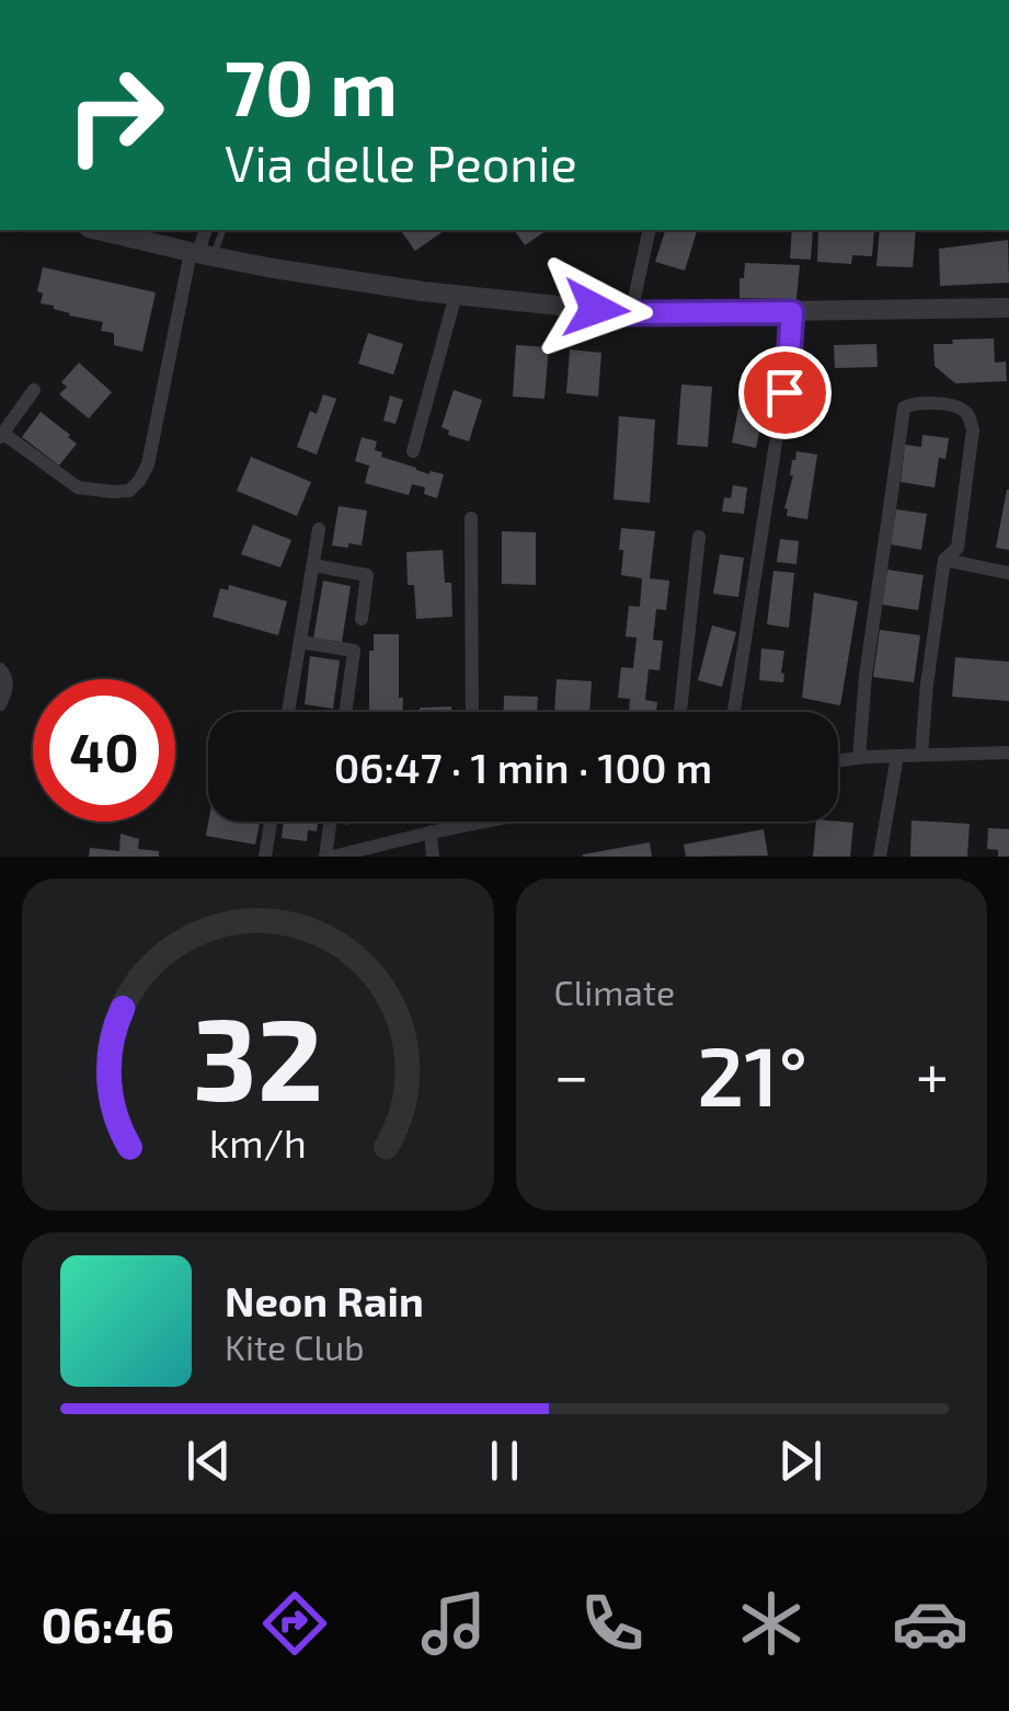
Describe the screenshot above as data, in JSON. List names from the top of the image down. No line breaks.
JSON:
{"page":{"turn":["70 m","Via delle Peonie"],"limit":"40","trip":"06:47 · 1 min · 100 m","tile":"Climate","heat":["−","21°","+"],"song":["Neon Rain","Kite Club"],"tabs":"06:46","gauge":["32","km/h"]}}
